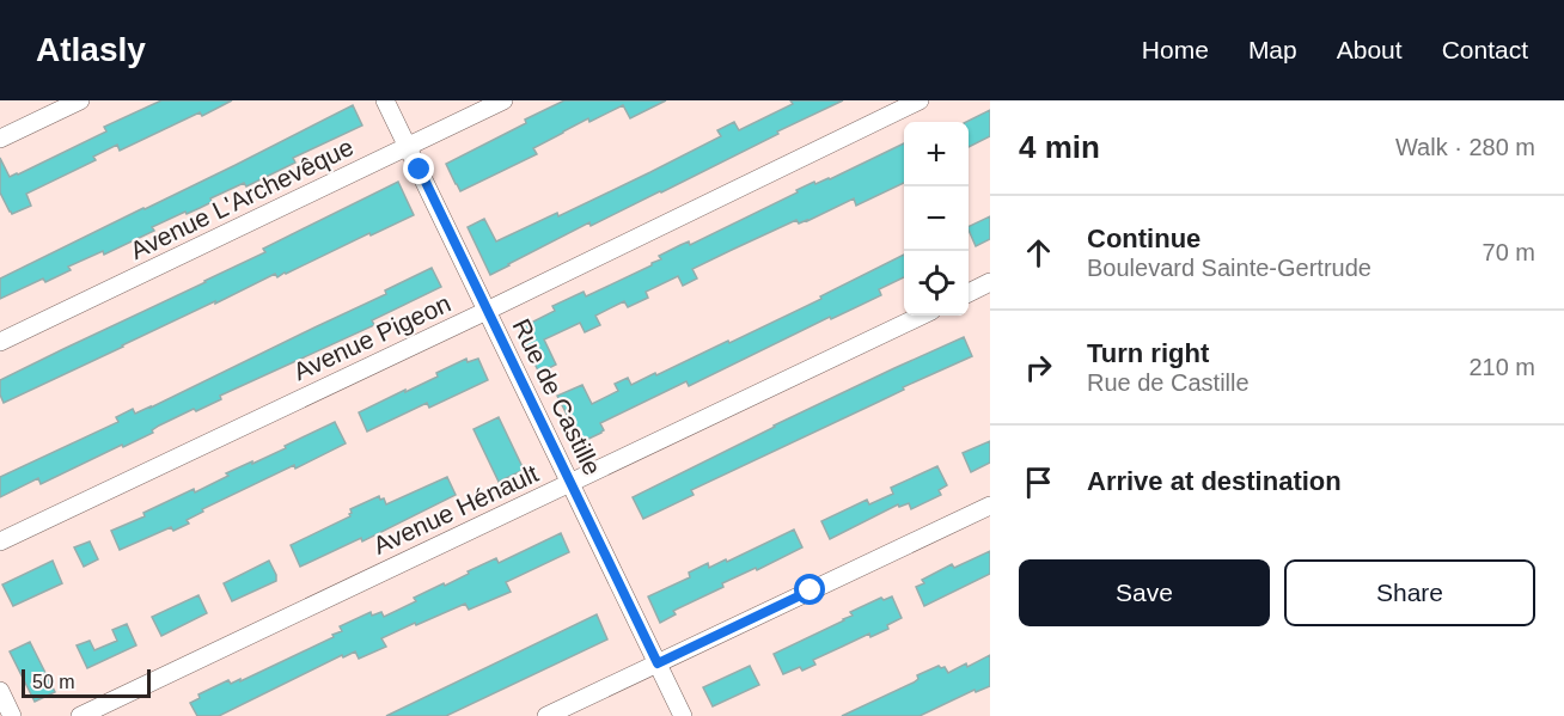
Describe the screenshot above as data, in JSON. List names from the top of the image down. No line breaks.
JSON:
{"streets":{"street":["Avenue L'Archevêque","Avenue Pigeon","Rue de Castille","Avenue Hénault"]},"crossings":[["Avenue L'Archevêque","Rue de Castille"],["Avenue Pigeon","Rue de Castille"],["Rue de Castille","Avenue Hénault"]],"scale_bar":"50 m","page":{"header":"Atlasly","nav":["Home","Map","About","Contact"],"heading":["4 min","Walk · 280 m"],"map_buttons":["+","−"],"list":[["Continue","Boulevard Sainte-Gertrude","70 m"],["Turn right","Rue de Castille","210 m"],"Arrive at destination"],"buttons":["Save","Share"],"scale":"50 m"}}
